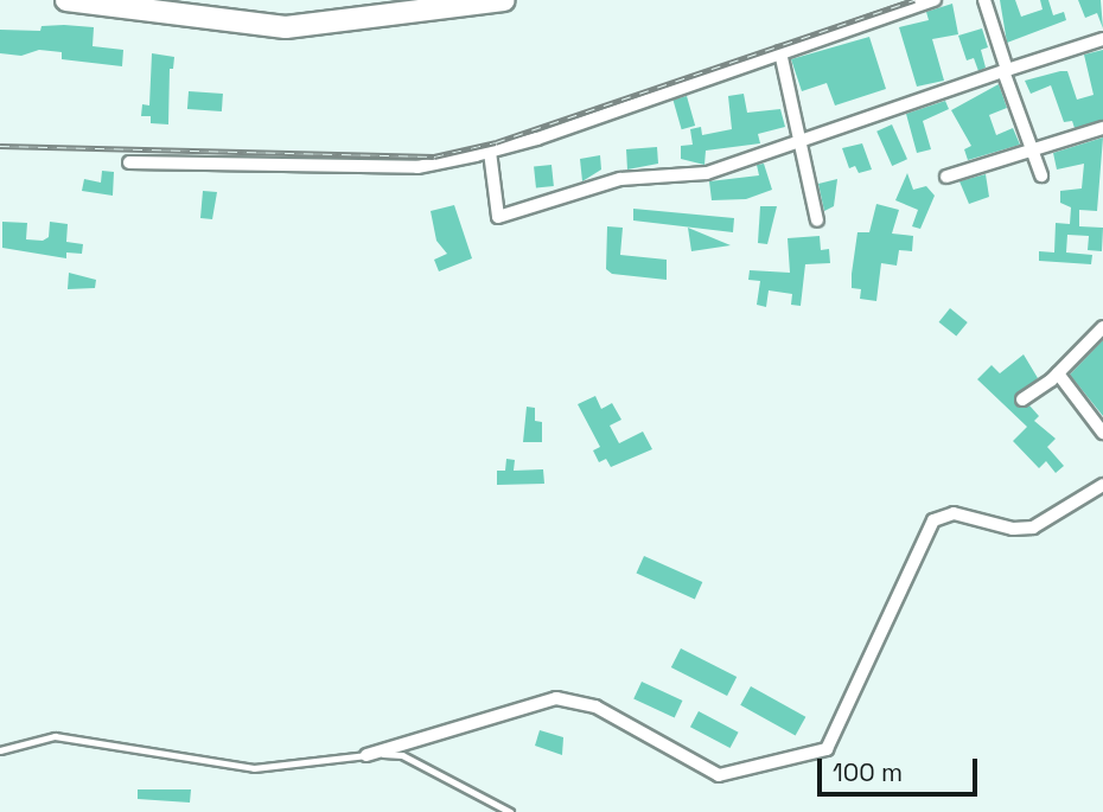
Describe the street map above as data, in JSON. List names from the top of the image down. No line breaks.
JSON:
{"scale_bar":"100 m"}
